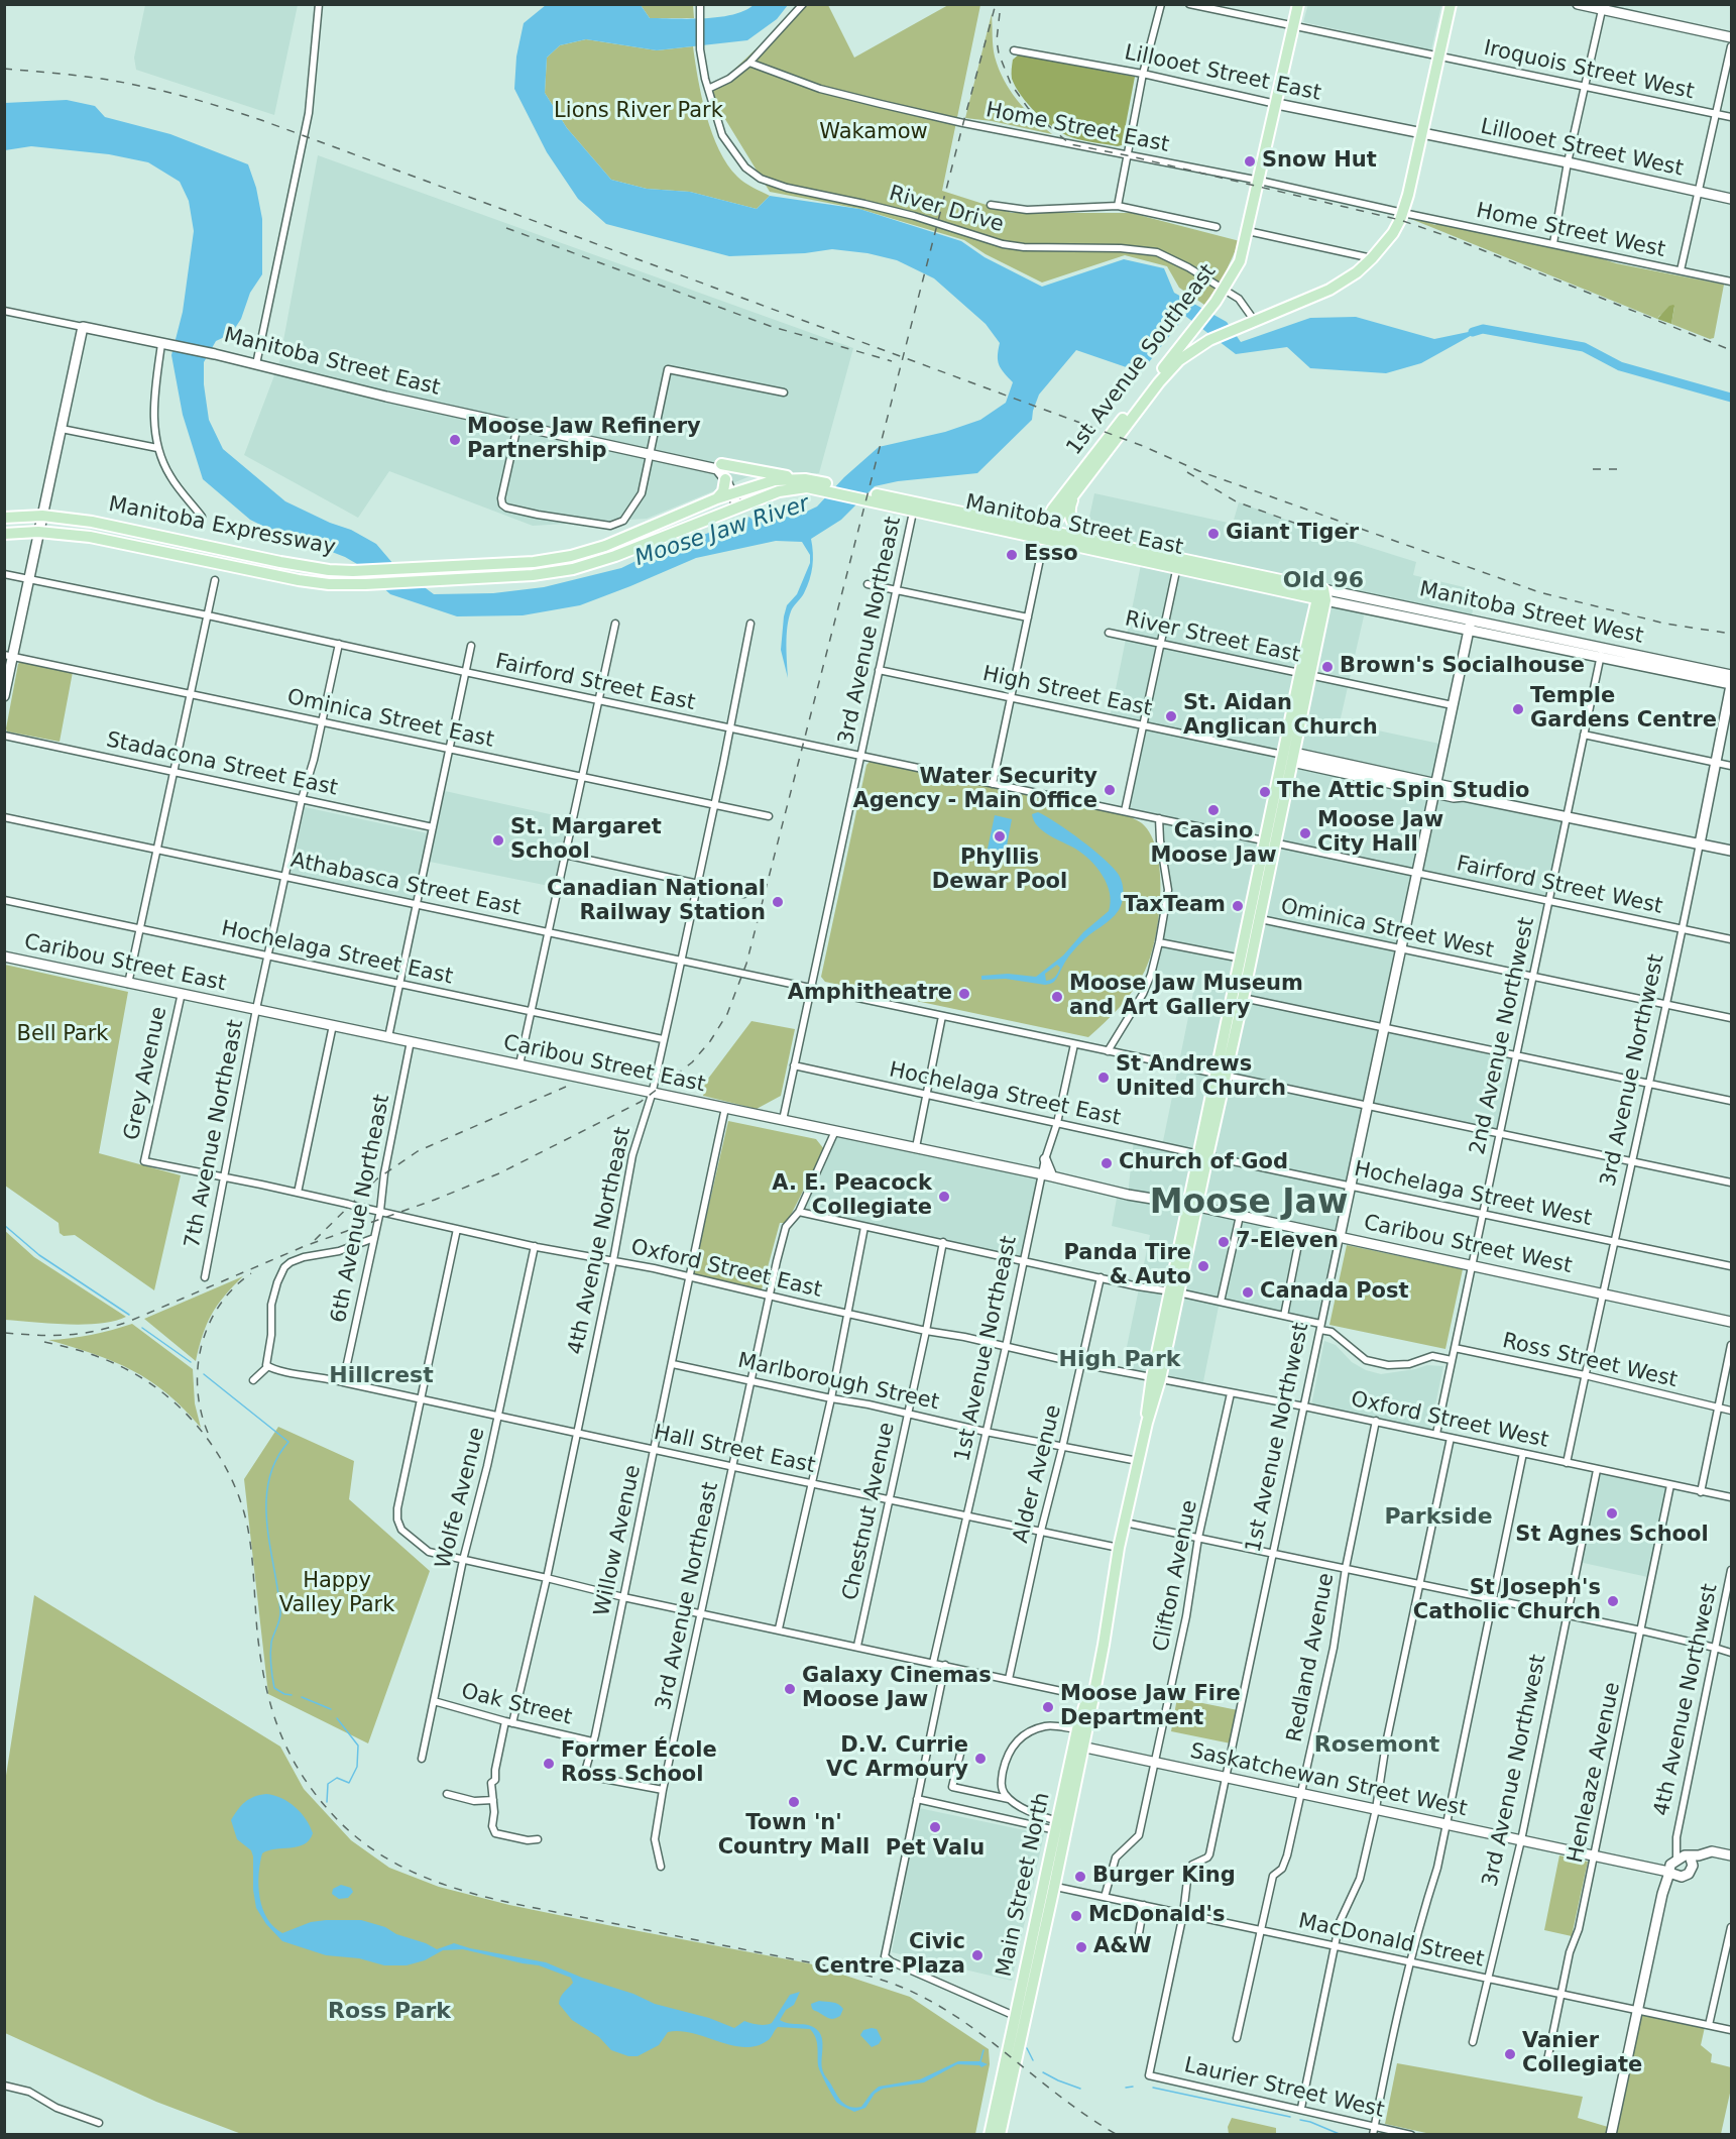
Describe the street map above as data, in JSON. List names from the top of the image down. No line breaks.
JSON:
{"streets":{"main road":["1st Avenue Southeast","Manitoba Street East","Manitoba Expressway","Main Street North"],"street":["Iroquois Street West","Lillooet Street East","Home Street East","Lillooet Street West","River Drive","Home Street West","Manitoba Street West","3rd Avenue Northeast","River Street East","Fairford Street East","High Street East","Ominica Street East","Stadacona Street East","Athabasca Street East","Fairford Street West","Ominica Street West","Hochelaga Street East","Caribou Street East","2nd Avenue Northwest","3rd Avenue Northwest","Grey Avenue","7th Avenue Northeast","Hochelaga Street West","6th Avenue Northeast","4th Avenue Northeast","Caribou Street West","Oxford Street East","1st Avenue Northeast","Ross Street West","Marlborough Street","Oxford Street West","1st Avenue Northwest","Hall Street East","Alder Avenue","Wolfe Avenue","Chestnut Avenue","Willow Avenue","Clifton Avenue","Redland Avenue","4th Avenue Northwest","Oak Street","Henleaze Avenue","Saskatchewan Street West","MacDonald Street","Laurier Street West"]},"crossings":[["Iroquois Street West","1st Avenue Southeast"],["Lillooet Street East","Lillooet Street West"],["Lillooet Street East","1st Avenue Southeast"],["Home Street East","Home Street West"],["Home Street East","1st Avenue Southeast"],["Lillooet Street West","1st Avenue Southeast"],["River Drive","1st Avenue Southeast"],["Home Street West","1st Avenue Southeast"],["1st Avenue Southeast","Manitoba Street East"],["Manitoba Street East","Manitoba Expressway"],["Manitoba Street East","Manitoba Street West"],["Manitoba Street East","3rd Avenue Northeast"],["Manitoba Street East","Main Street North"],["Manitoba Street West","2nd Avenue Northwest"],["Manitoba Street West","3rd Avenue Northwest"],["Manitoba Street West","1st Avenue Northwest"],["Manitoba Street West","Main Street North"],["3rd Avenue Northeast","Fairford Street East"],["3rd Avenue Northeast","High Street East"],["3rd Avenue Northeast","Athabasca Street East"],["3rd Avenue Northeast","Hochelaga Street East"],["3rd Avenue Northeast","Caribou Street East"],["3rd Avenue Northeast","Oxford Street East"],["3rd Avenue Northeast","Marlborough Street"],["3rd Avenue Northeast","Hall Street East"],["3rd Avenue Northeast","Willow Avenue"],["River Street East","1st Avenue Northwest"],["River Street East","Main Street North"],["Fairford Street East","Fairford Street West"],["Fairford Street East","7th Avenue Northeast"],["Fairford Street East","4th Avenue Northeast"],["Fairford Street East","Main Street North"],["High Street East","Main Street North"],["Ominica Street East","7th Avenue Northeast"],["Ominica Street East","4th Avenue Northeast"],["Stadacona Street East","7th Avenue Northeast"],["Athabasca Street East","2nd Avenue Northwest"],["Athabasca Street East","3rd Avenue Northwest"],["Athabasca Street East","7th Avenue Northeast"],["Athabasca Street East","4th Avenue Northeast"],["Athabasca Street East","1st Avenue Northwest"],["Athabasca Street East","Main Street North"],["Fairford Street West","2nd Avenue Northwest"],["Fairford Street West","3rd Avenue Northwest"],["Fairford Street West","1st Avenue Northwest"],["Fairford Street West","Main Street North"],["Ominica Street West","2nd Avenue Northwest"],["Ominica Street West","3rd Avenue Northwest"],["Ominica Street West","1st Avenue Northwest"],["Ominica Street West","Main Street North"],["Hochelaga Street East","7th Avenue Northeast"],["Hochelaga Street East","Hochelaga Street West"],["Hochelaga Street East","4th Avenue Northeast"],["Hochelaga Street East","Main Street North"],["Caribou Street East","Grey Avenue"],["Caribou Street East","7th Avenue Northeast"],["Caribou Street East","6th Avenue Northeast"],["Caribou Street East","4th Avenue Northeast"],["Caribou Street East","Caribou Street West"],["Caribou Street East","1st Avenue Northeast"],["Caribou Street East","Willow Avenue"],["Caribou Street East","Main Street North"],["2nd Avenue Northwest","Hochelaga Street West"],["2nd Avenue Northwest","Caribou Street West"],["2nd Avenue Northwest","Ross Street West"],["2nd Avenue Northwest","Oxford Street West"],["3rd Avenue Northwest","Hochelaga Street West"],["3rd Avenue Northwest","Caribou Street West"],["3rd Avenue Northwest","Ross Street West"],["3rd Avenue Northwest","Oxford Street West"],["3rd Avenue Northwest","Saskatchewan Street West"],["3rd Avenue Northwest","MacDonald Street"],["Grey Avenue","Oxford Street East"],["7th Avenue Northeast","Oxford Street East"],["Hochelaga Street West","1st Avenue Northwest"],["Hochelaga Street West","Main Street North"],["6th Avenue Northeast","Oxford Street East"],["6th Avenue Northeast","Hall Street East"],["4th Avenue Northeast","Oxford Street East"],["4th Avenue Northeast","Hall Street East"],["4th Avenue Northeast","Oak Street"],["Caribou Street West","1st Avenue Northwest"],["Caribou Street West","Main Street North"],["Oxford Street East","1st Avenue Northeast"],["Oxford Street East","Oxford Street West"],["Oxford Street East","Alder Avenue"],["Oxford Street East","Wolfe Avenue"],["Oxford Street East","Chestnut Avenue"],["Oxford Street East","Willow Avenue"],["Oxford Street East","Main Street North"],["1st Avenue Northeast","Marlborough Street"],["1st Avenue Northeast","Hall Street East"],["Marlborough Street","Alder Avenue"],["Marlborough Street","Chestnut Avenue"],["Marlborough Street","Willow Avenue"],["Marlborough Street","Main Street North"],["Oxford Street West","1st Avenue Northwest"],["Oxford Street West","Clifton Avenue"],["Oxford Street West","Redland Avenue"],["Oxford Street West","Henleaze Avenue"],["Oxford Street West","Main Street North"],["1st Avenue Northwest","Saskatchewan Street West"],["1st Avenue Northwest","MacDonald Street"],["1st Avenue Northwest","Laurier Street West"],["Hall Street East","Alder Avenue"],["Hall Street East","Wolfe Avenue"],["Hall Street East","Chestnut Avenue"],["Hall Street East","Willow Avenue"],["Hall Street East","Main Street North"],["Wolfe Avenue","Oak Street"],["Willow Avenue","Oak Street"],["Clifton Avenue","Saskatchewan Street West"],["Clifton Avenue","MacDonald Street"],["Redland Avenue","Saskatchewan Street West"],["Redland Avenue","MacDonald Street"],["4th Avenue Northwest","Saskatchewan Street West"],["Henleaze Avenue","Saskatchewan Street West"],["Henleaze Avenue","MacDonald Street"],["Saskatchewan Street West","Main Street North"],["Main Street North","MacDonald Street"]],"districts":["Old 96","Moose Jaw","High Park","Hillcrest","Parkside","Rosemont","Ross Park"],"water":["Moose Jaw River"],"parks":["Lions River Park","Wakamow","Bell Park","Happy Valley Park"],"places":["Snow Hut","Moose Jaw Refinery Partnership","Giant Tiger","Esso","Brown's Socialhouse","Temple Gardens Centre","St. Aidan Anglican Church","Water Security Agency - Main Office","The Attic Spin Studio","Casino Moose Jaw","Moose Jaw City Hall","Phyllis Dewar Pool","St. Margaret School","Canadian National Railway Station","TaxTeam","Amphitheatre","Moose Jaw Museum and Art Gallery","St Andrews United Church","Church of God","A. E. Peacock Collegiate","7-Eleven","Panda Tire & Auto","Canada Post","St Agnes School","St Joseph's Catholic Church","Galaxy Cinemas Moose Jaw","Moose Jaw Fire Department","D.V. Currie VC Armoury","Former École Ross School","Town 'n' Country Mall","Pet Valu","Burger King","McDonald's","A&W","Civic Centre Plaza","Vanier Collegiate"]}
